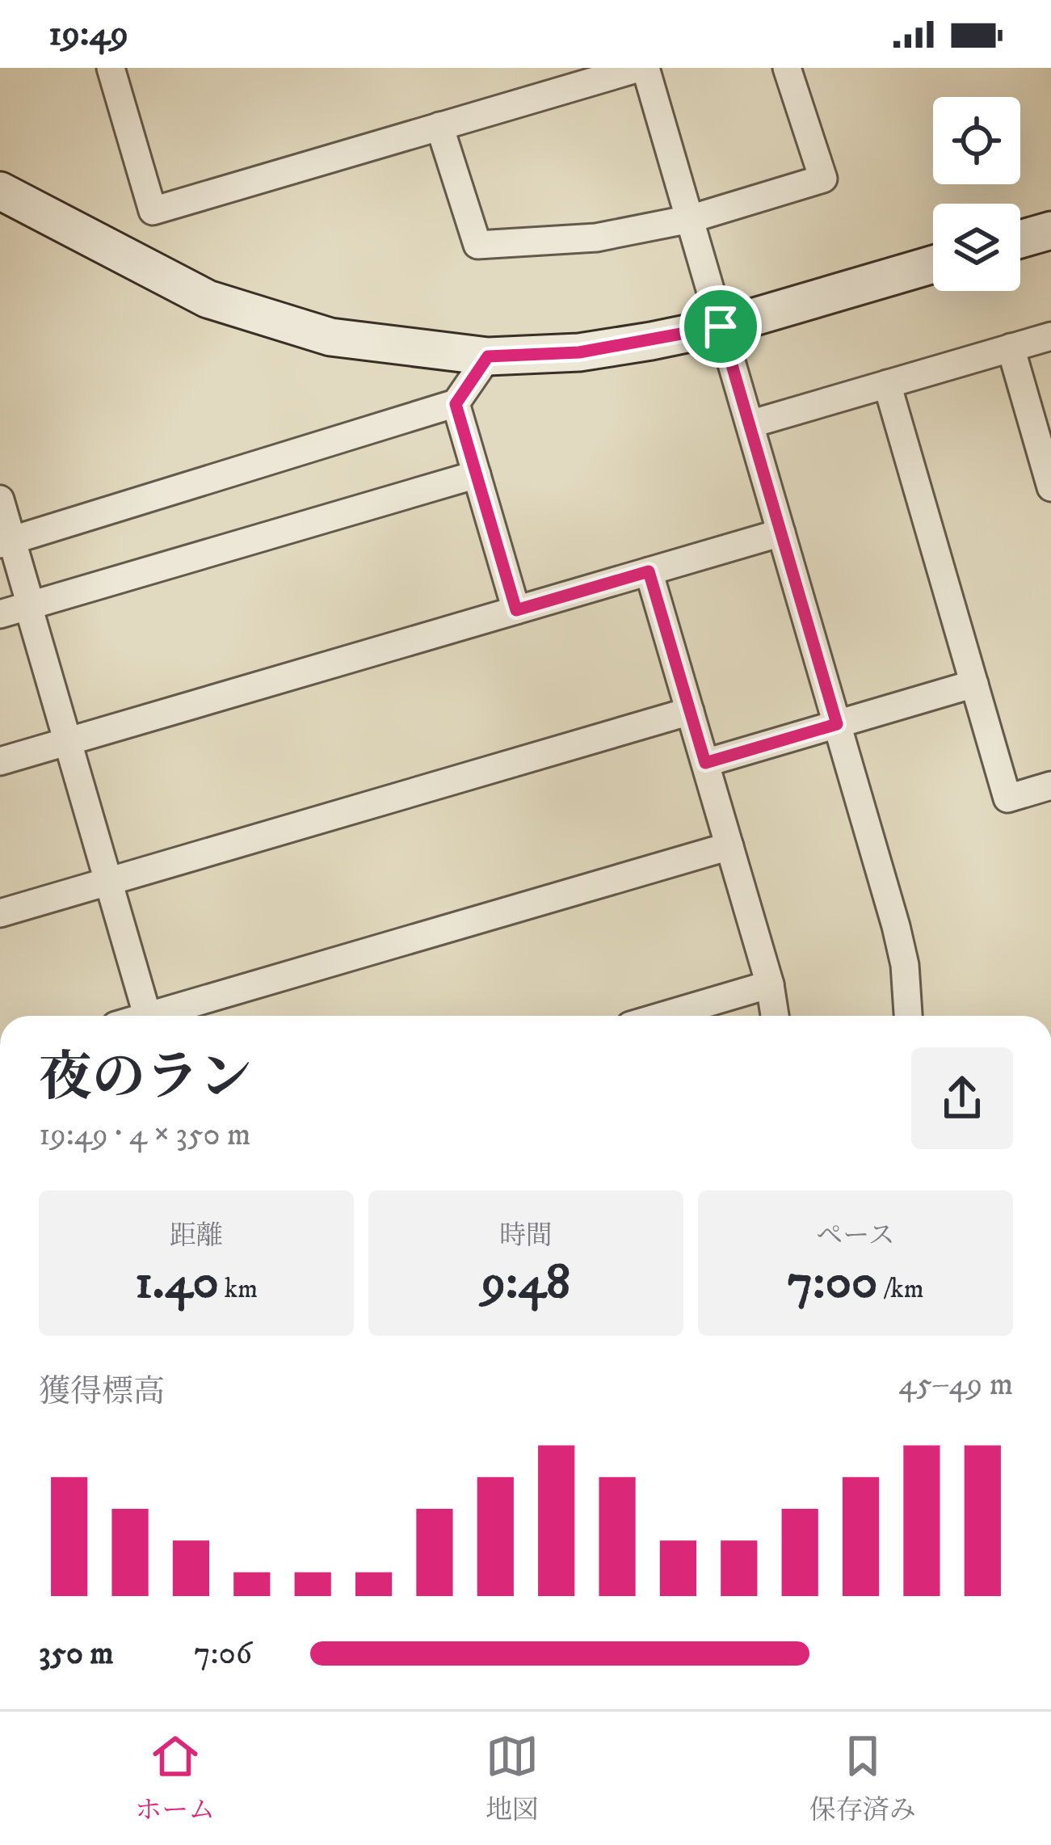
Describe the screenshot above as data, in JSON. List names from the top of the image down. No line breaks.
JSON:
{"page":{"status":"19:49","heading":["夜のラン","19:49 · 4 × 350 m"],"stats":[["距離","1.40 km"],["時間","9:48"],["ペース","7:00 /km"]],"chart":["獲得標高","45–49 m"],"list":[{"name":"350 m","note":"7:06"}],"tabs":["ホーム","地図","保存済み"]}}
